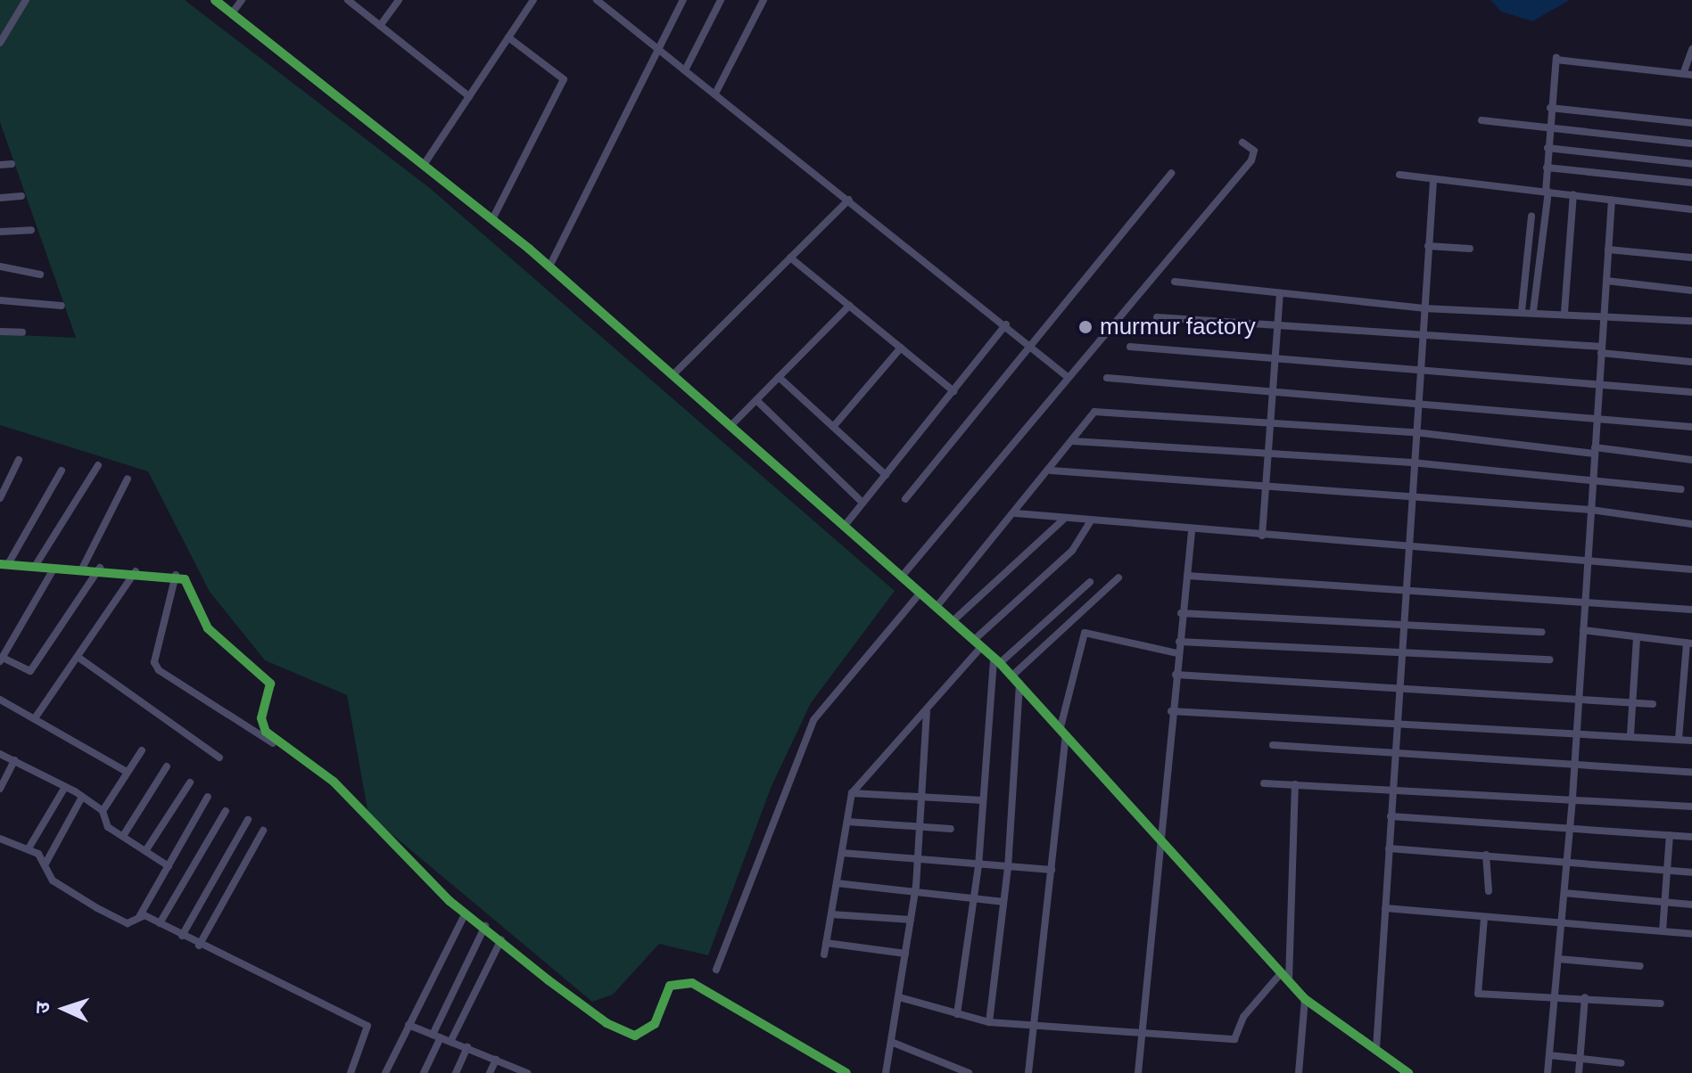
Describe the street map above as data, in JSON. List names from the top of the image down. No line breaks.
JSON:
{"places":["murmur factory"],"north":"left"}
